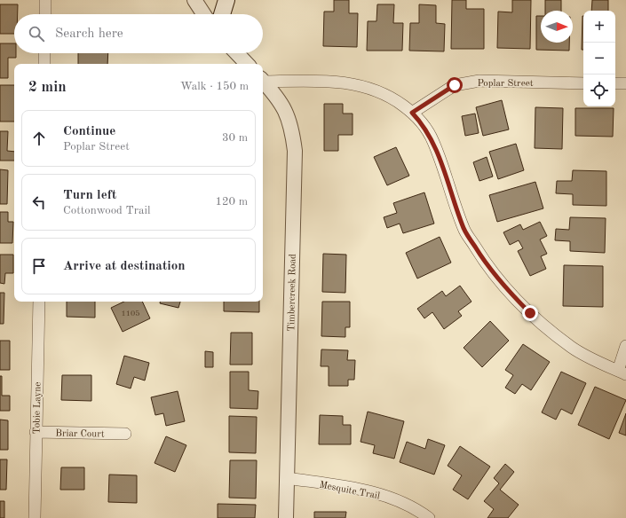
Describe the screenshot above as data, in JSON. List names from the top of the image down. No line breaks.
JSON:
{"streets":{"street":["Poplar Street","Timbercreek Road","Tobie Layne","Briar Court","Mesquite Trail"]},"crossings":[["Timbercreek Road","Mesquite Trail"],["Tobie Layne","Briar Court"]],"house_numbers":["1105"],"north":"right","page":{"map_buttons":["+","−"],"search":"Search here","heading":["2 min","Walk · 150 m"],"list":[["Continue","Poplar Street","30 m"],["Turn left","Cottonwood Trail","120 m"],"Arrive at destination"]}}
